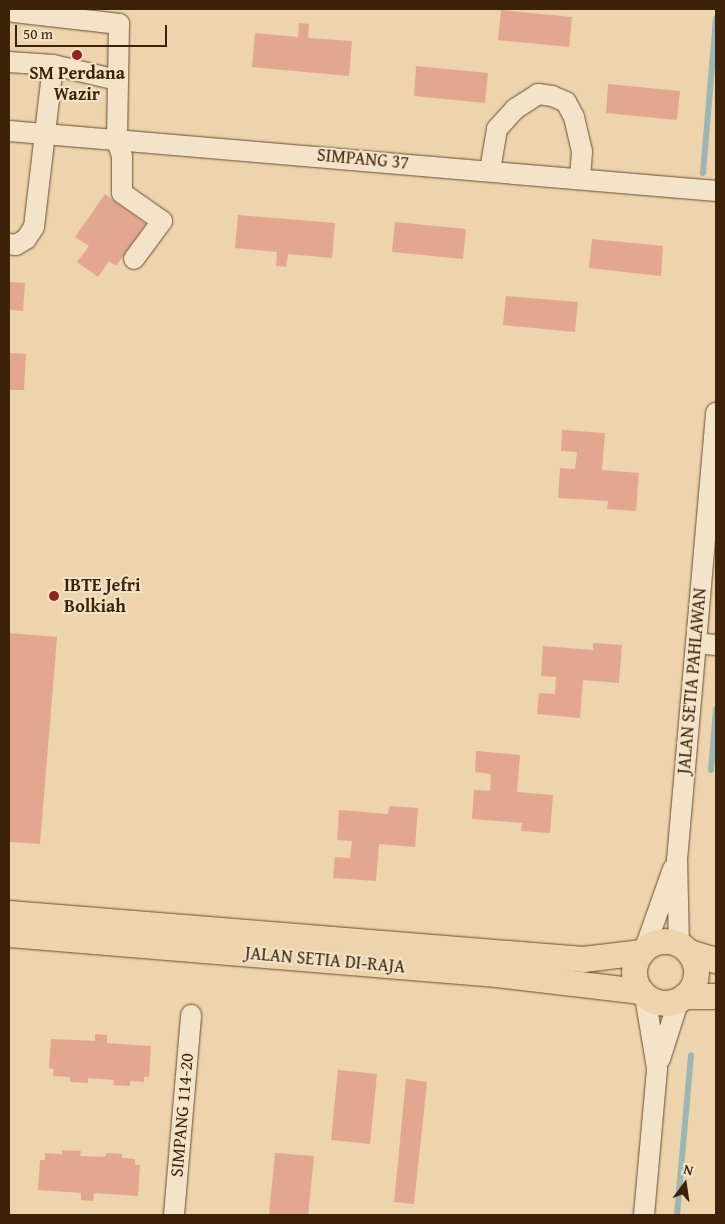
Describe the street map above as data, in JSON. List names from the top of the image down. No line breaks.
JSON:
{"streets":{"main road":["JALAN SETIA DI-RAJA"],"street":["SIMPANG 37","JALAN SETIA PAHLAWAN","SIMPANG 114-20"]},"crossings":[["JALAN SETIA PAHLAWAN","JALAN SETIA DI-RAJA"]],"places":["SM Perdana Wazir","IBTE Jefri Bolkiah"],"scale_bar":"50 m","north":"top"}
